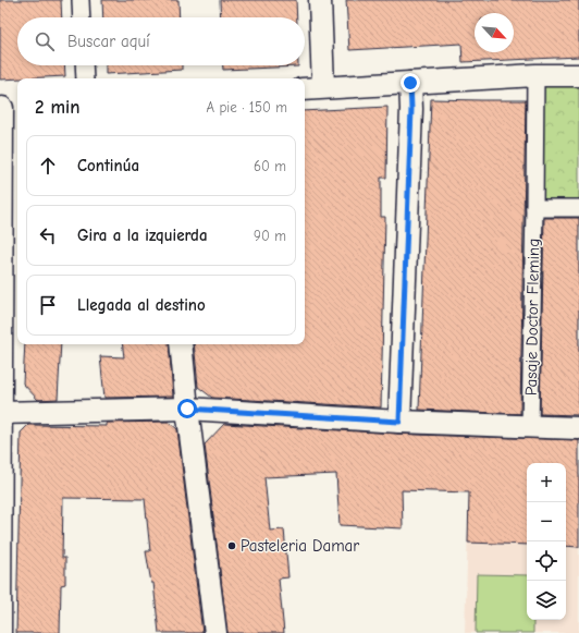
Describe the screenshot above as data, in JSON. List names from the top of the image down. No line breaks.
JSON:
{"streets":{"street":["Pasaje Doctor Fleming"]},"places":["Pasteleria Damar"],"north":"bottom right","page":{"search":"Buscar aquí","heading":["2 min","A pie · 150 m"],"list":[["Continúa","60 m"],["Gira a la izquierda","90 m"],"Llegada al destino"],"map_buttons":["+","−"]}}
